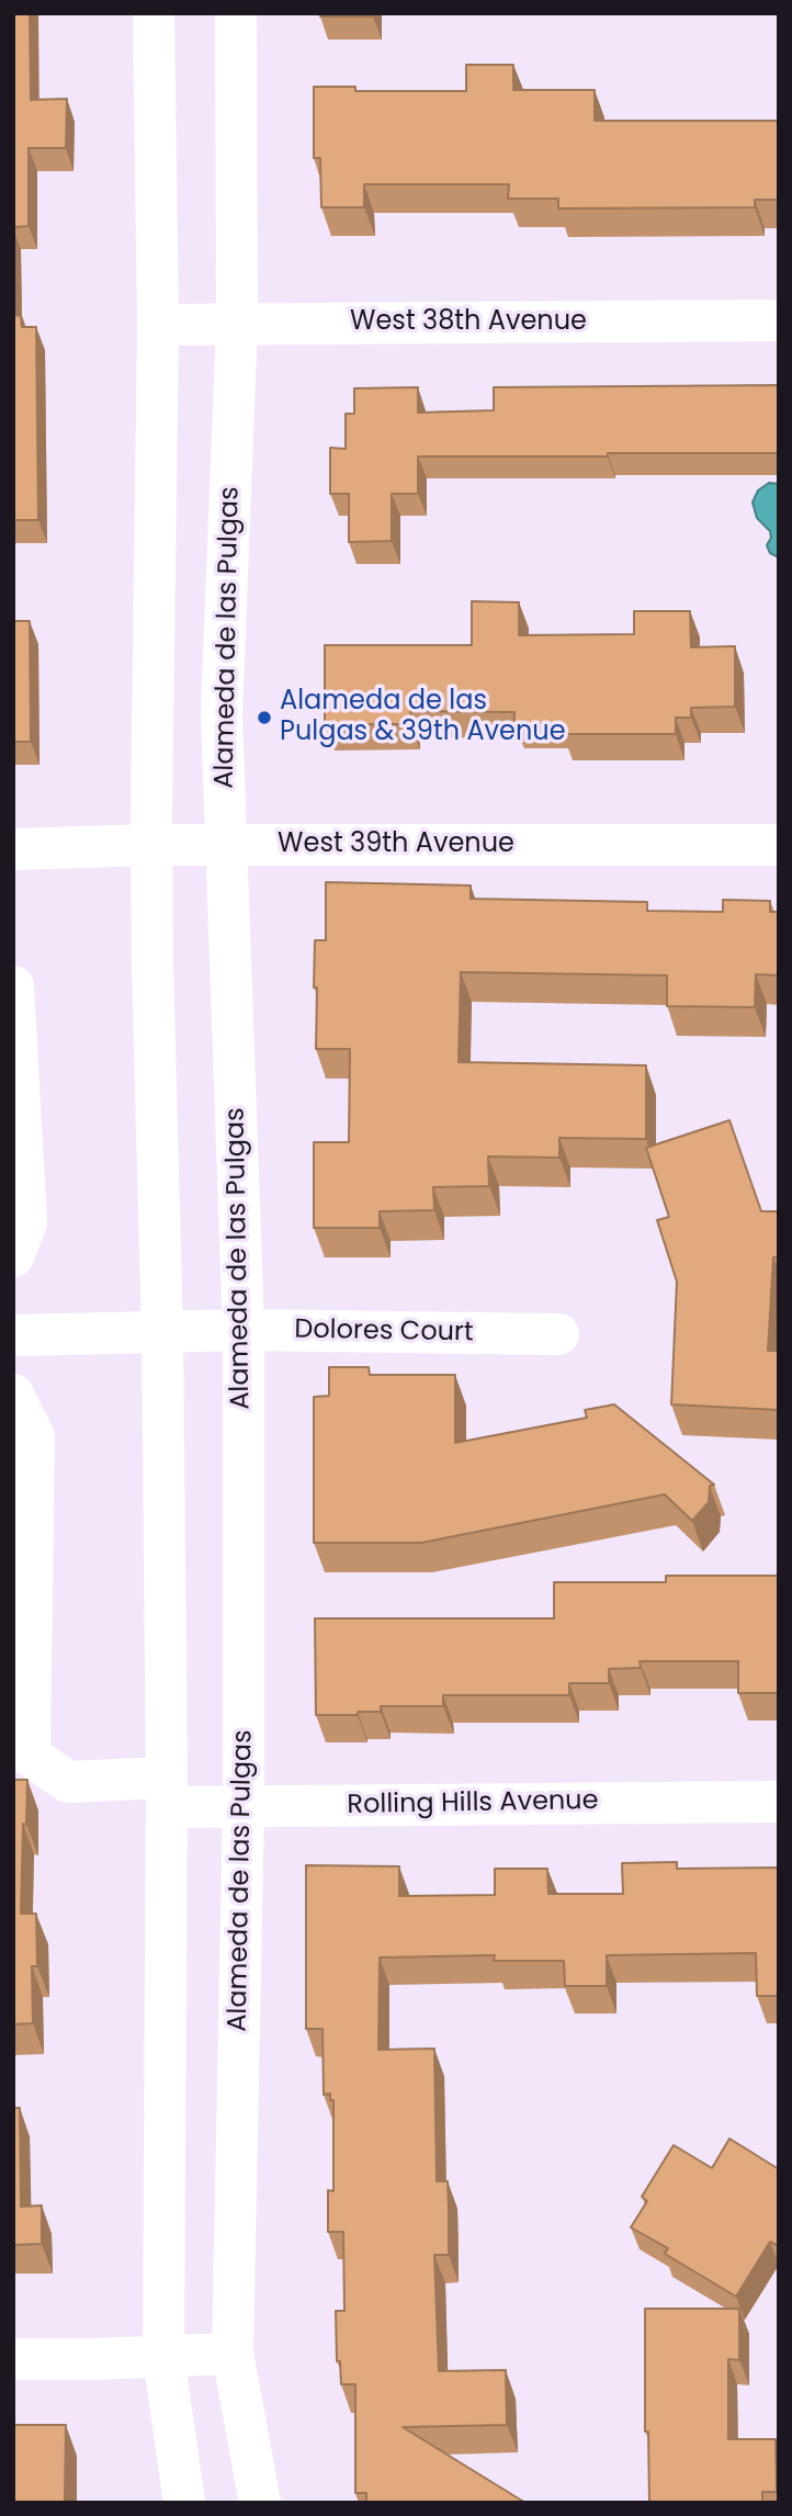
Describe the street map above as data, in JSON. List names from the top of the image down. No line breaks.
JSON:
{"streets":{"main road":["West 38th Avenue","Alameda de las Pulgas","West 39th Avenue","Dolores Court","Rolling Hills Avenue"]},"crossings":[["West 38th Avenue","Alameda de las Pulgas"],["Alameda de las Pulgas","West 39th Avenue"],["Alameda de las Pulgas","Dolores Court"],["Alameda de las Pulgas","Rolling Hills Avenue"]],"places":["Alameda de las Pulgas & 39th Avenue"]}
